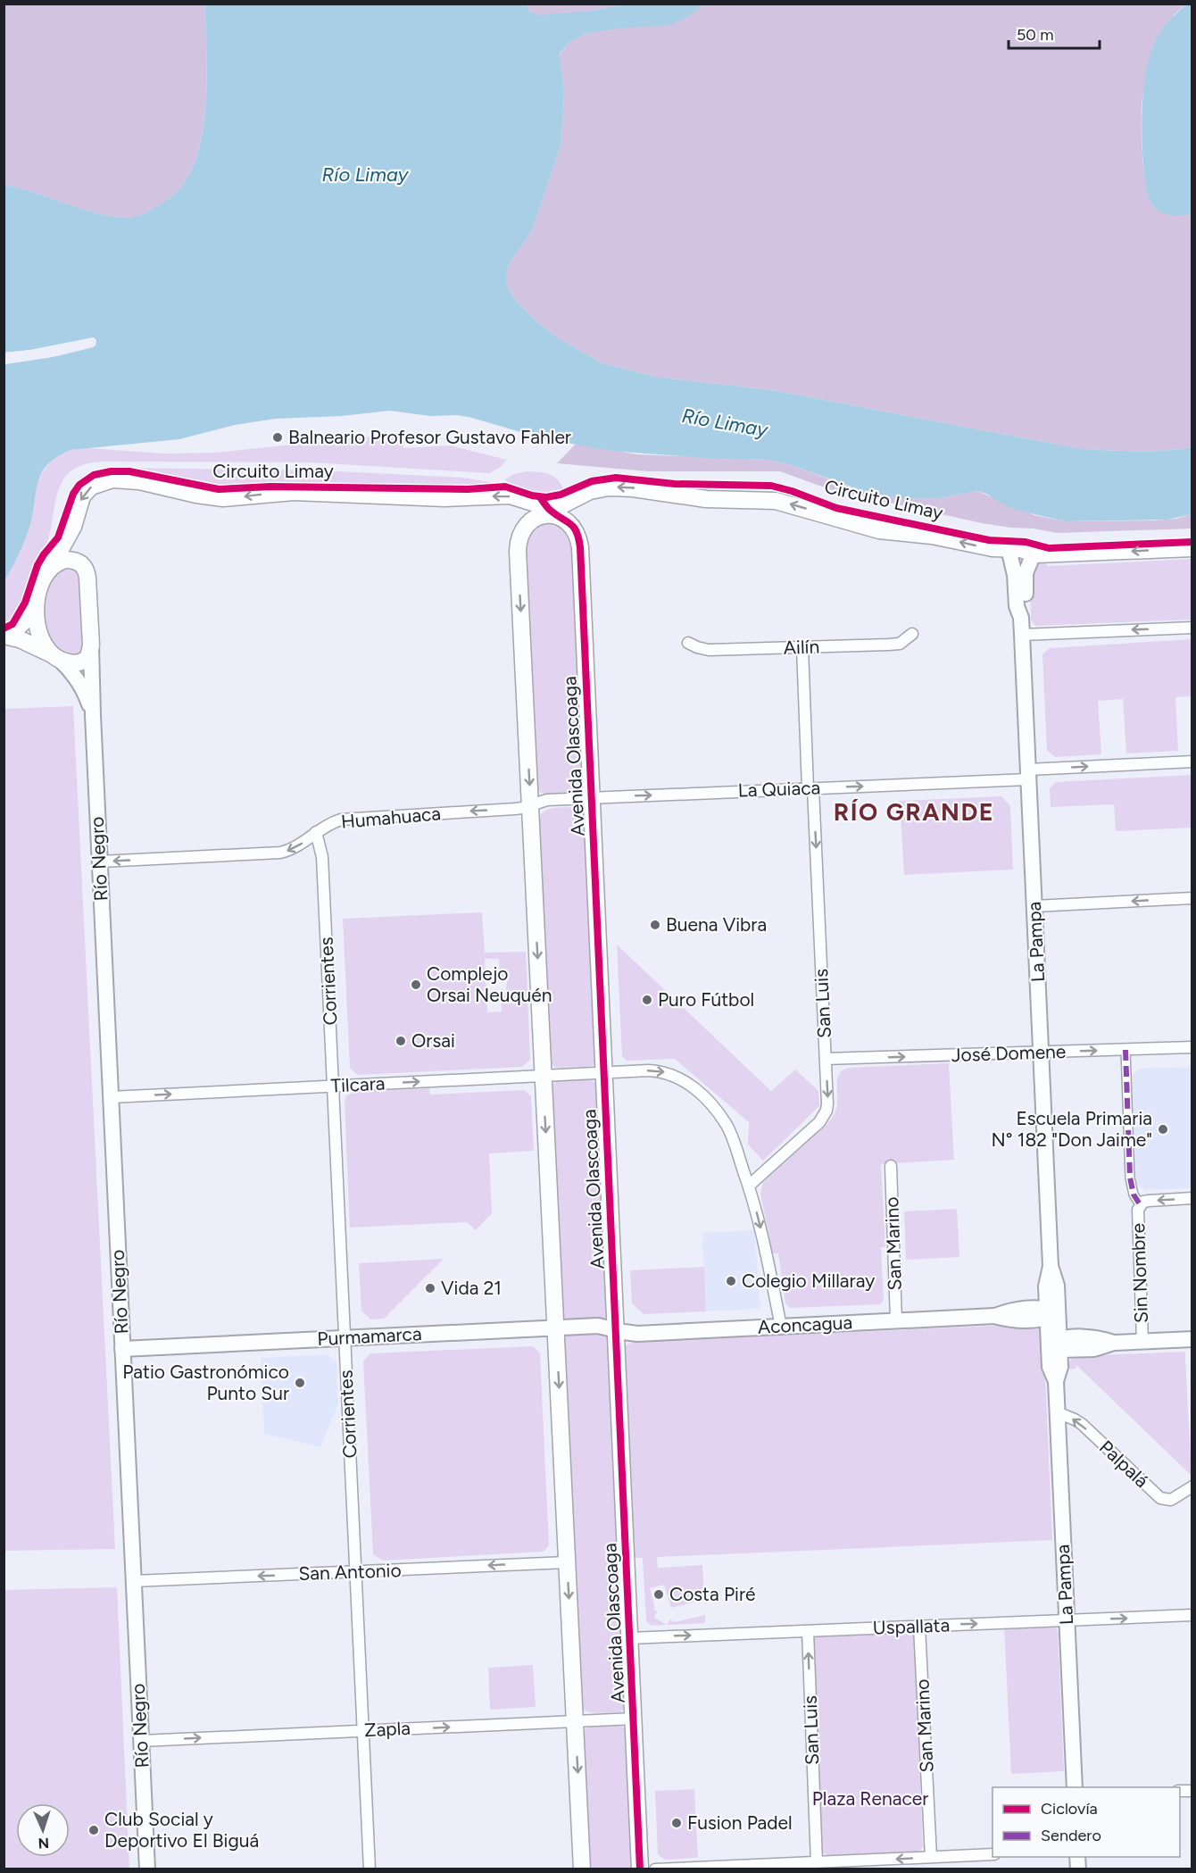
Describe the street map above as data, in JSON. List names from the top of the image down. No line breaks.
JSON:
{"streets":{"main road":["Avenida Olascoaga","Río Negro"],"street":["Ailín","La Quiaca","Humahuaca","La Pampa","Corrientes","San Luis","José Domene","Tilcara","San Marino","Sin Nombre","Aconcagua","Purmamarca","Palpalá","San Antonio","Uspallata","Zapla"],"cycle path":["Circuito Limay"]},"crossings":[["Ailín","San Luis"],["Avenida Olascoaga","La Quiaca"],["Avenida Olascoaga","Tilcara"],["Avenida Olascoaga","Aconcagua"],["Avenida Olascoaga","Purmamarca"],["Avenida Olascoaga","Uspallata"],["Avenida Olascoaga","Zapla"],["La Quiaca","Humahuaca"],["La Quiaca","La Pampa"],["La Quiaca","San Luis"],["Humahuaca","Río Negro"],["Humahuaca","Corrientes"],["Río Negro","Tilcara"],["Río Negro","Purmamarca"],["Río Negro","San Antonio"],["Río Negro","Zapla"],["La Pampa","José Domene"],["La Pampa","Aconcagua"],["La Pampa","Palpalá"],["La Pampa","Uspallata"],["Corrientes","Tilcara"],["Corrientes","Purmamarca"],["Corrientes","San Antonio"],["Corrientes","Zapla"],["San Luis","José Domene"],["San Luis","Tilcara"],["San Luis","Uspallata"],["Tilcara","Aconcagua"],["San Marino","Aconcagua"],["San Marino","Uspallata"],["Aconcagua","Purmamarca"]],"one_way":["La Quiaca","Humahuaca","José Domene","Tilcara","Palpalá","San Antonio","Uspallata","Zapla"],"districts":["RÍO GRANDE"],"water":["Río Limay"],"parks":["Plaza Renacer"],"places":["Balneario Profesor Gustavo Fahler","Buena Vibra","Complejo Orsai Neuquén","Puro Fútbol","Orsai","Escuela Primaria N° 182 \"Don Jaime\"","Colegio Millaray","Vida 21","Patio Gastronómico Punto Sur","Costa Piré","Fusion Padel","Club Social y Deportivo El Biguá"],"legend":["Ciclovía","Sendero"],"scale_bar":"50 m","north":"bottom"}
